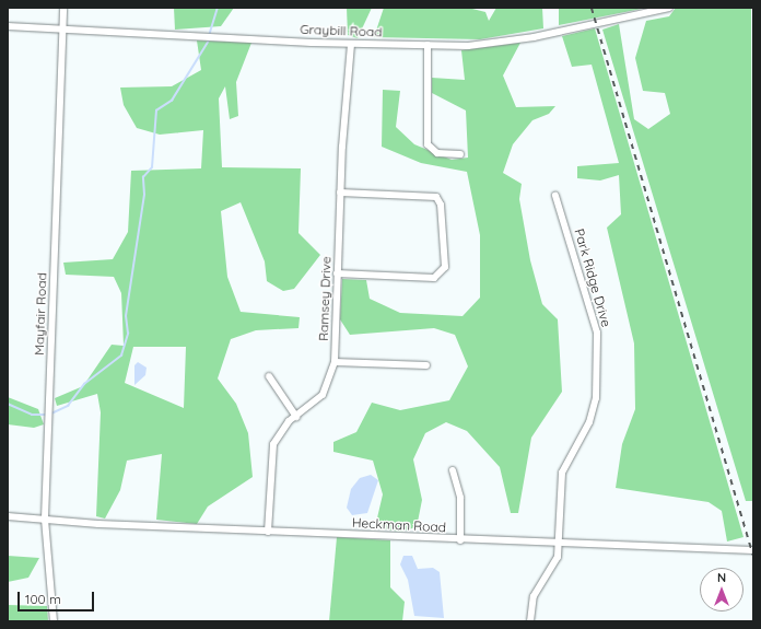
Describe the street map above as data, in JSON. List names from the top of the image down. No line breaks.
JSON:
{"streets":{"street":["Graybill Road","Park Ridge Drive","Ramsey Drive","Mayfair Road","Heckman Road"]},"crossings":[["Graybill Road","Ramsey Drive"],["Graybill Road","Mayfair Road"],["Park Ridge Drive","Heckman Road"],["Ramsey Drive","Heckman Road"],["Mayfair Road","Heckman Road"]],"scale_bar":"100 m","north":"top"}
